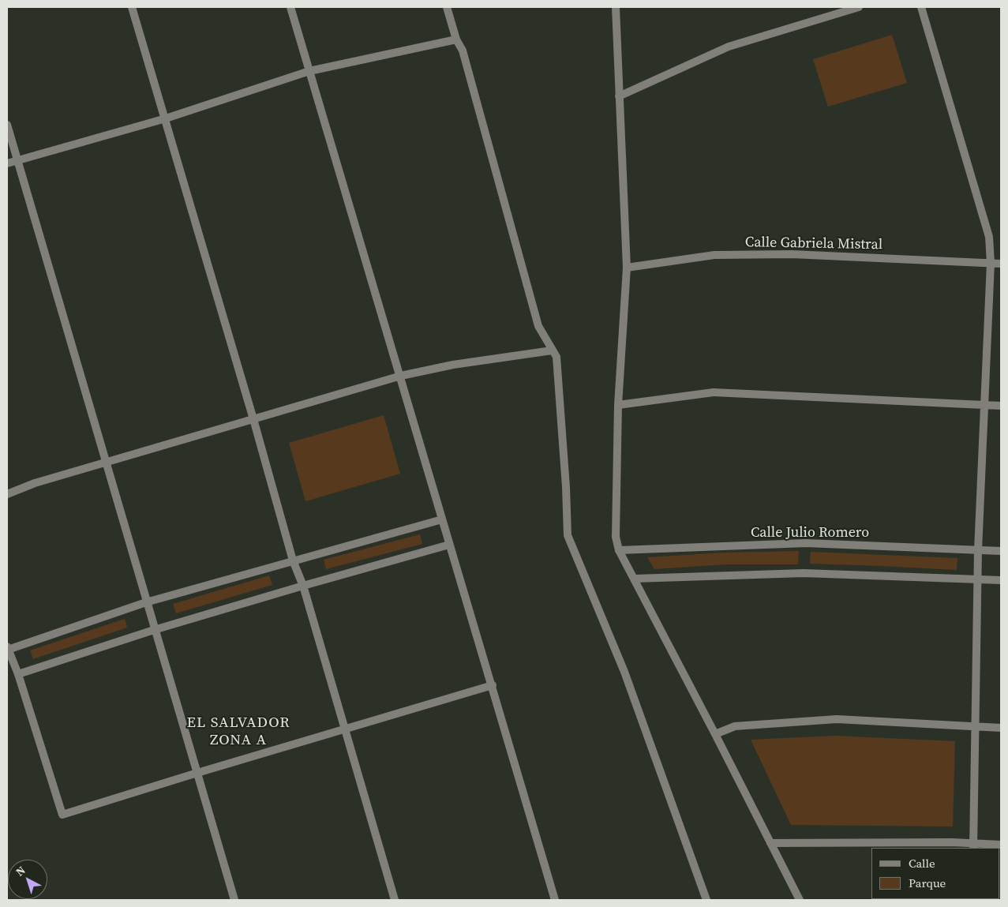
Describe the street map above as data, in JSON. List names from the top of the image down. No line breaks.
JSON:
{"streets":{"street":["Calle Gabriela Mistral","Calle Julio Romero"]},"districts":["EL SALVADOR ZONA A"],"legend":["Calle","Parque"],"north":"top left"}
